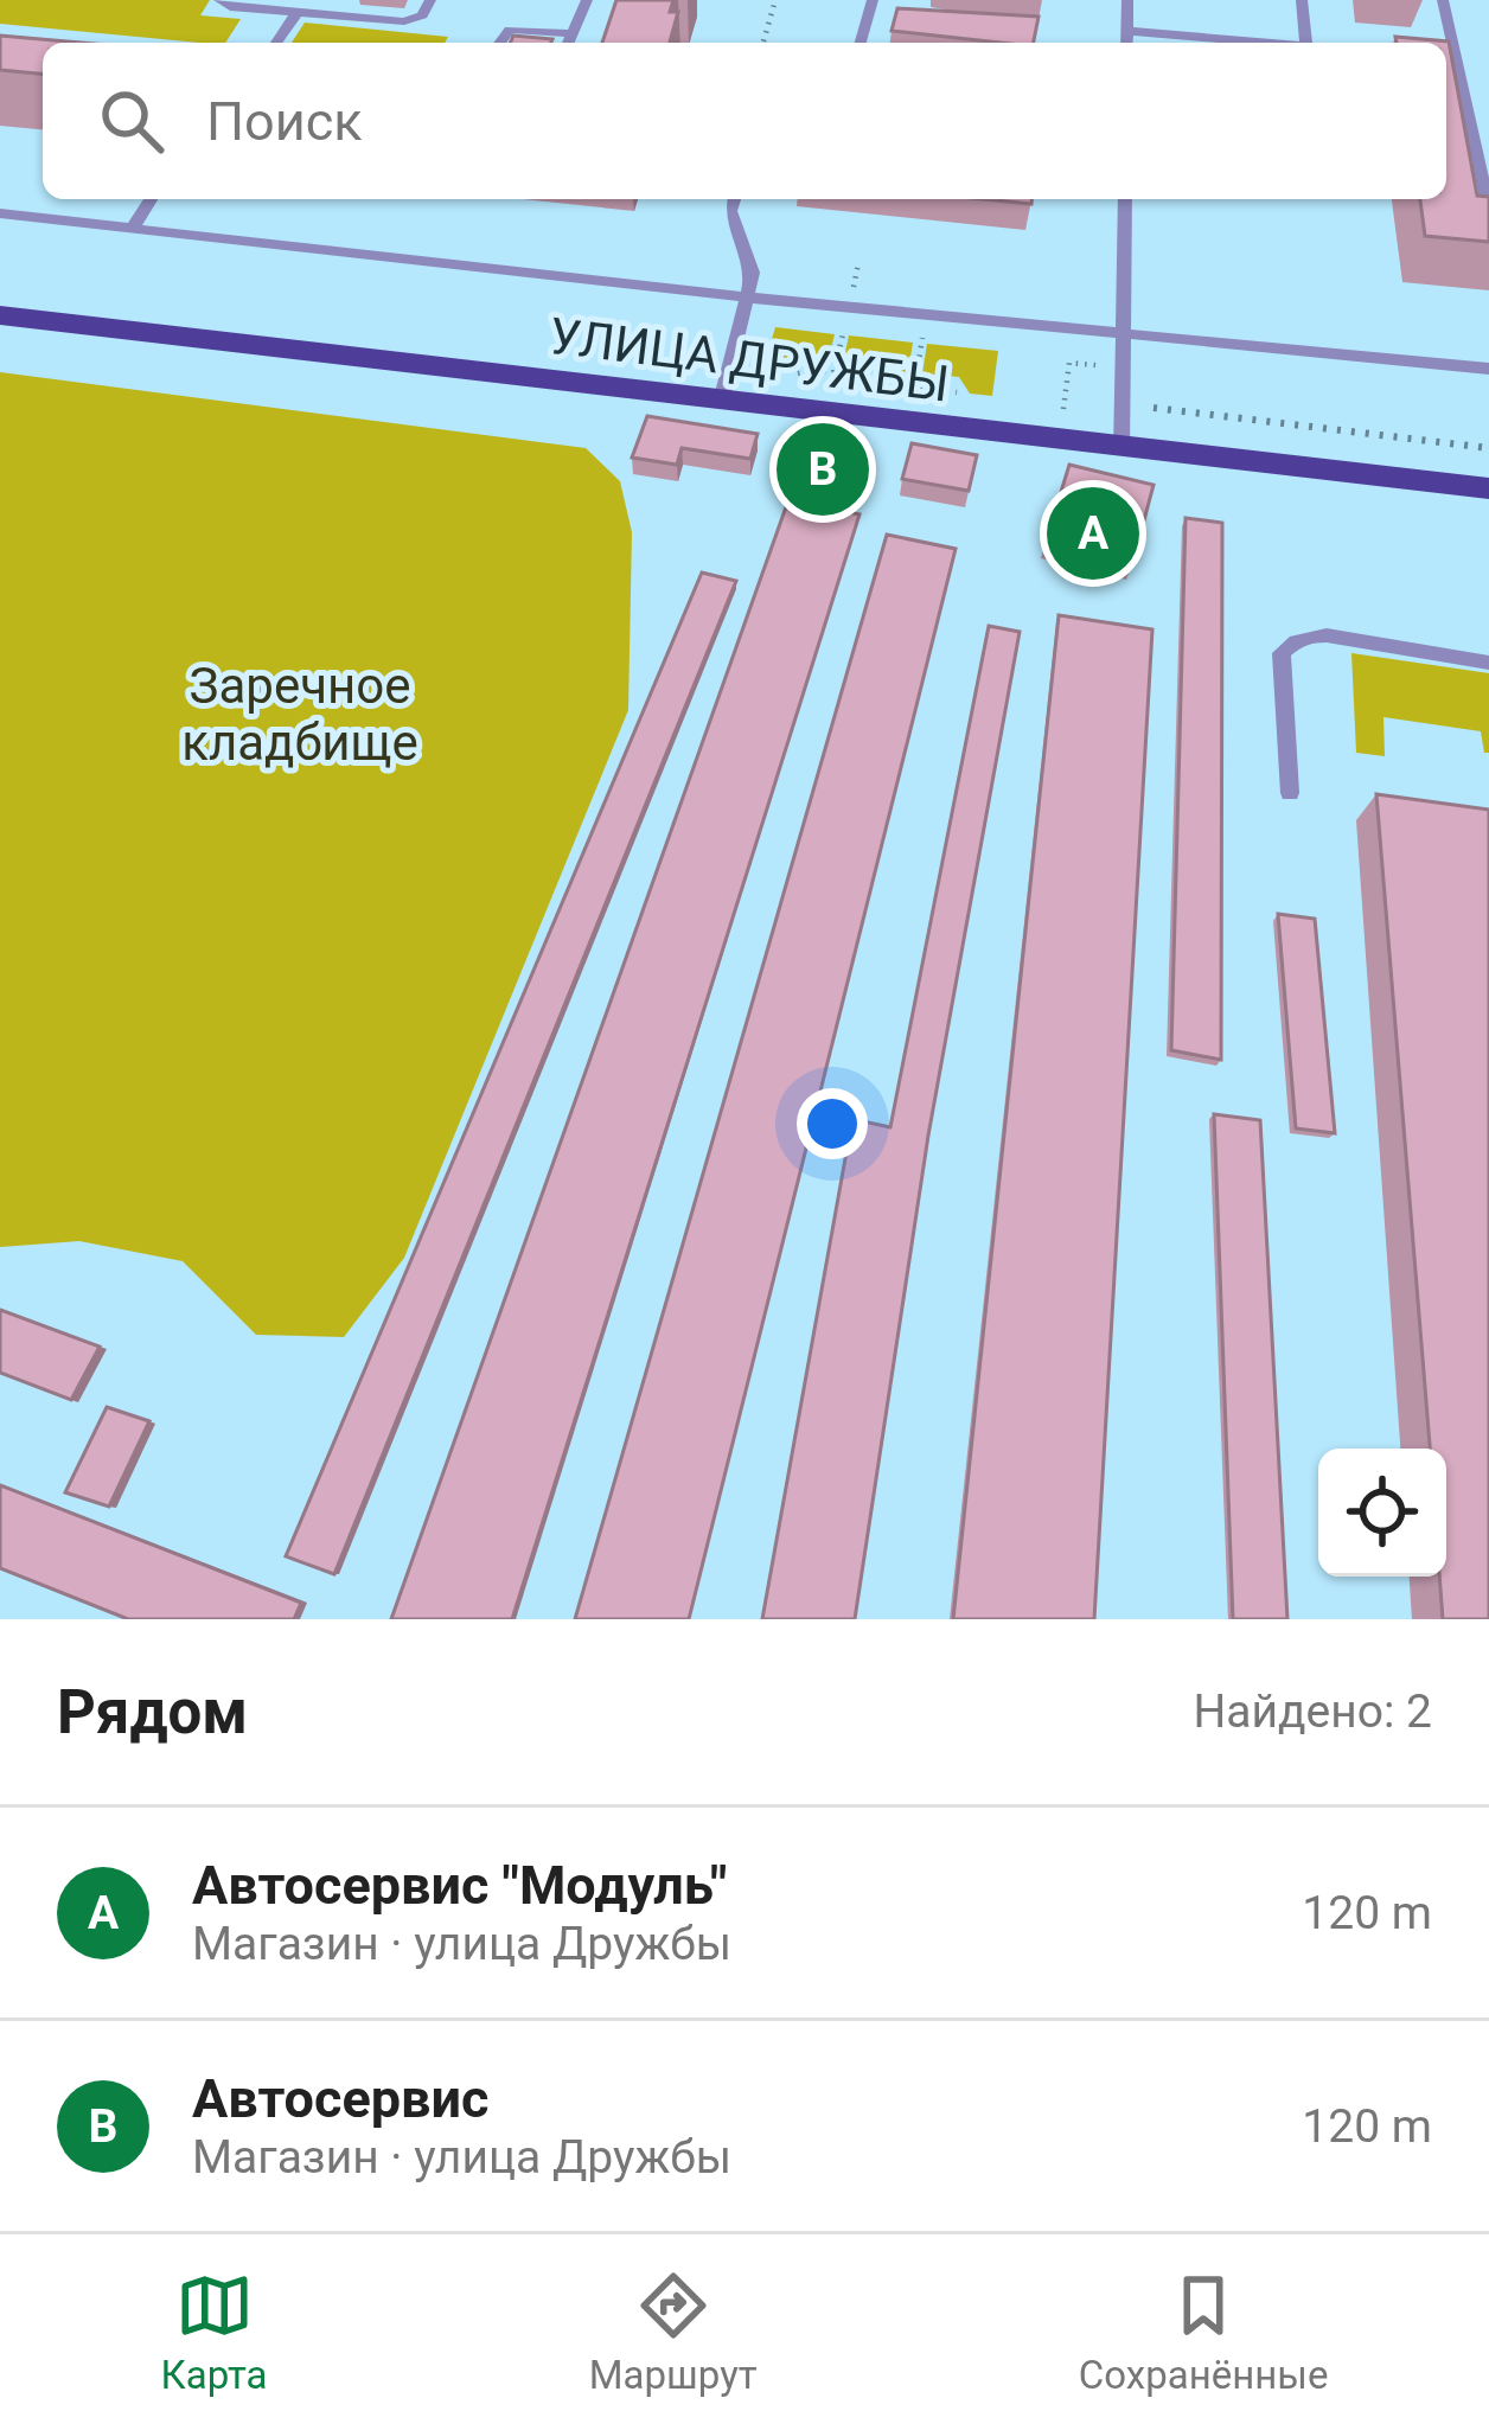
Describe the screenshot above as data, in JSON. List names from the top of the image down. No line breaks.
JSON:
{"streets":{"main road":["УЛИЦА ДРУЖБЫ"]},"parks":["Заречное кладбище"],"page":{"search":"Поиск","pins":["B","A"],"heading":["Рядом","Найдено: 2"],"list":[{"mark":"A","name":"Автосервис \"Модуль\"","note":"Магазин · улица Дружбы","value":"120 m"},{"mark":"B","name":"Автосервис","note":"Магазин · улица Дружбы","value":"120 m"}],"nav":["Карта","Маршрут","Сохранённые"]}}
